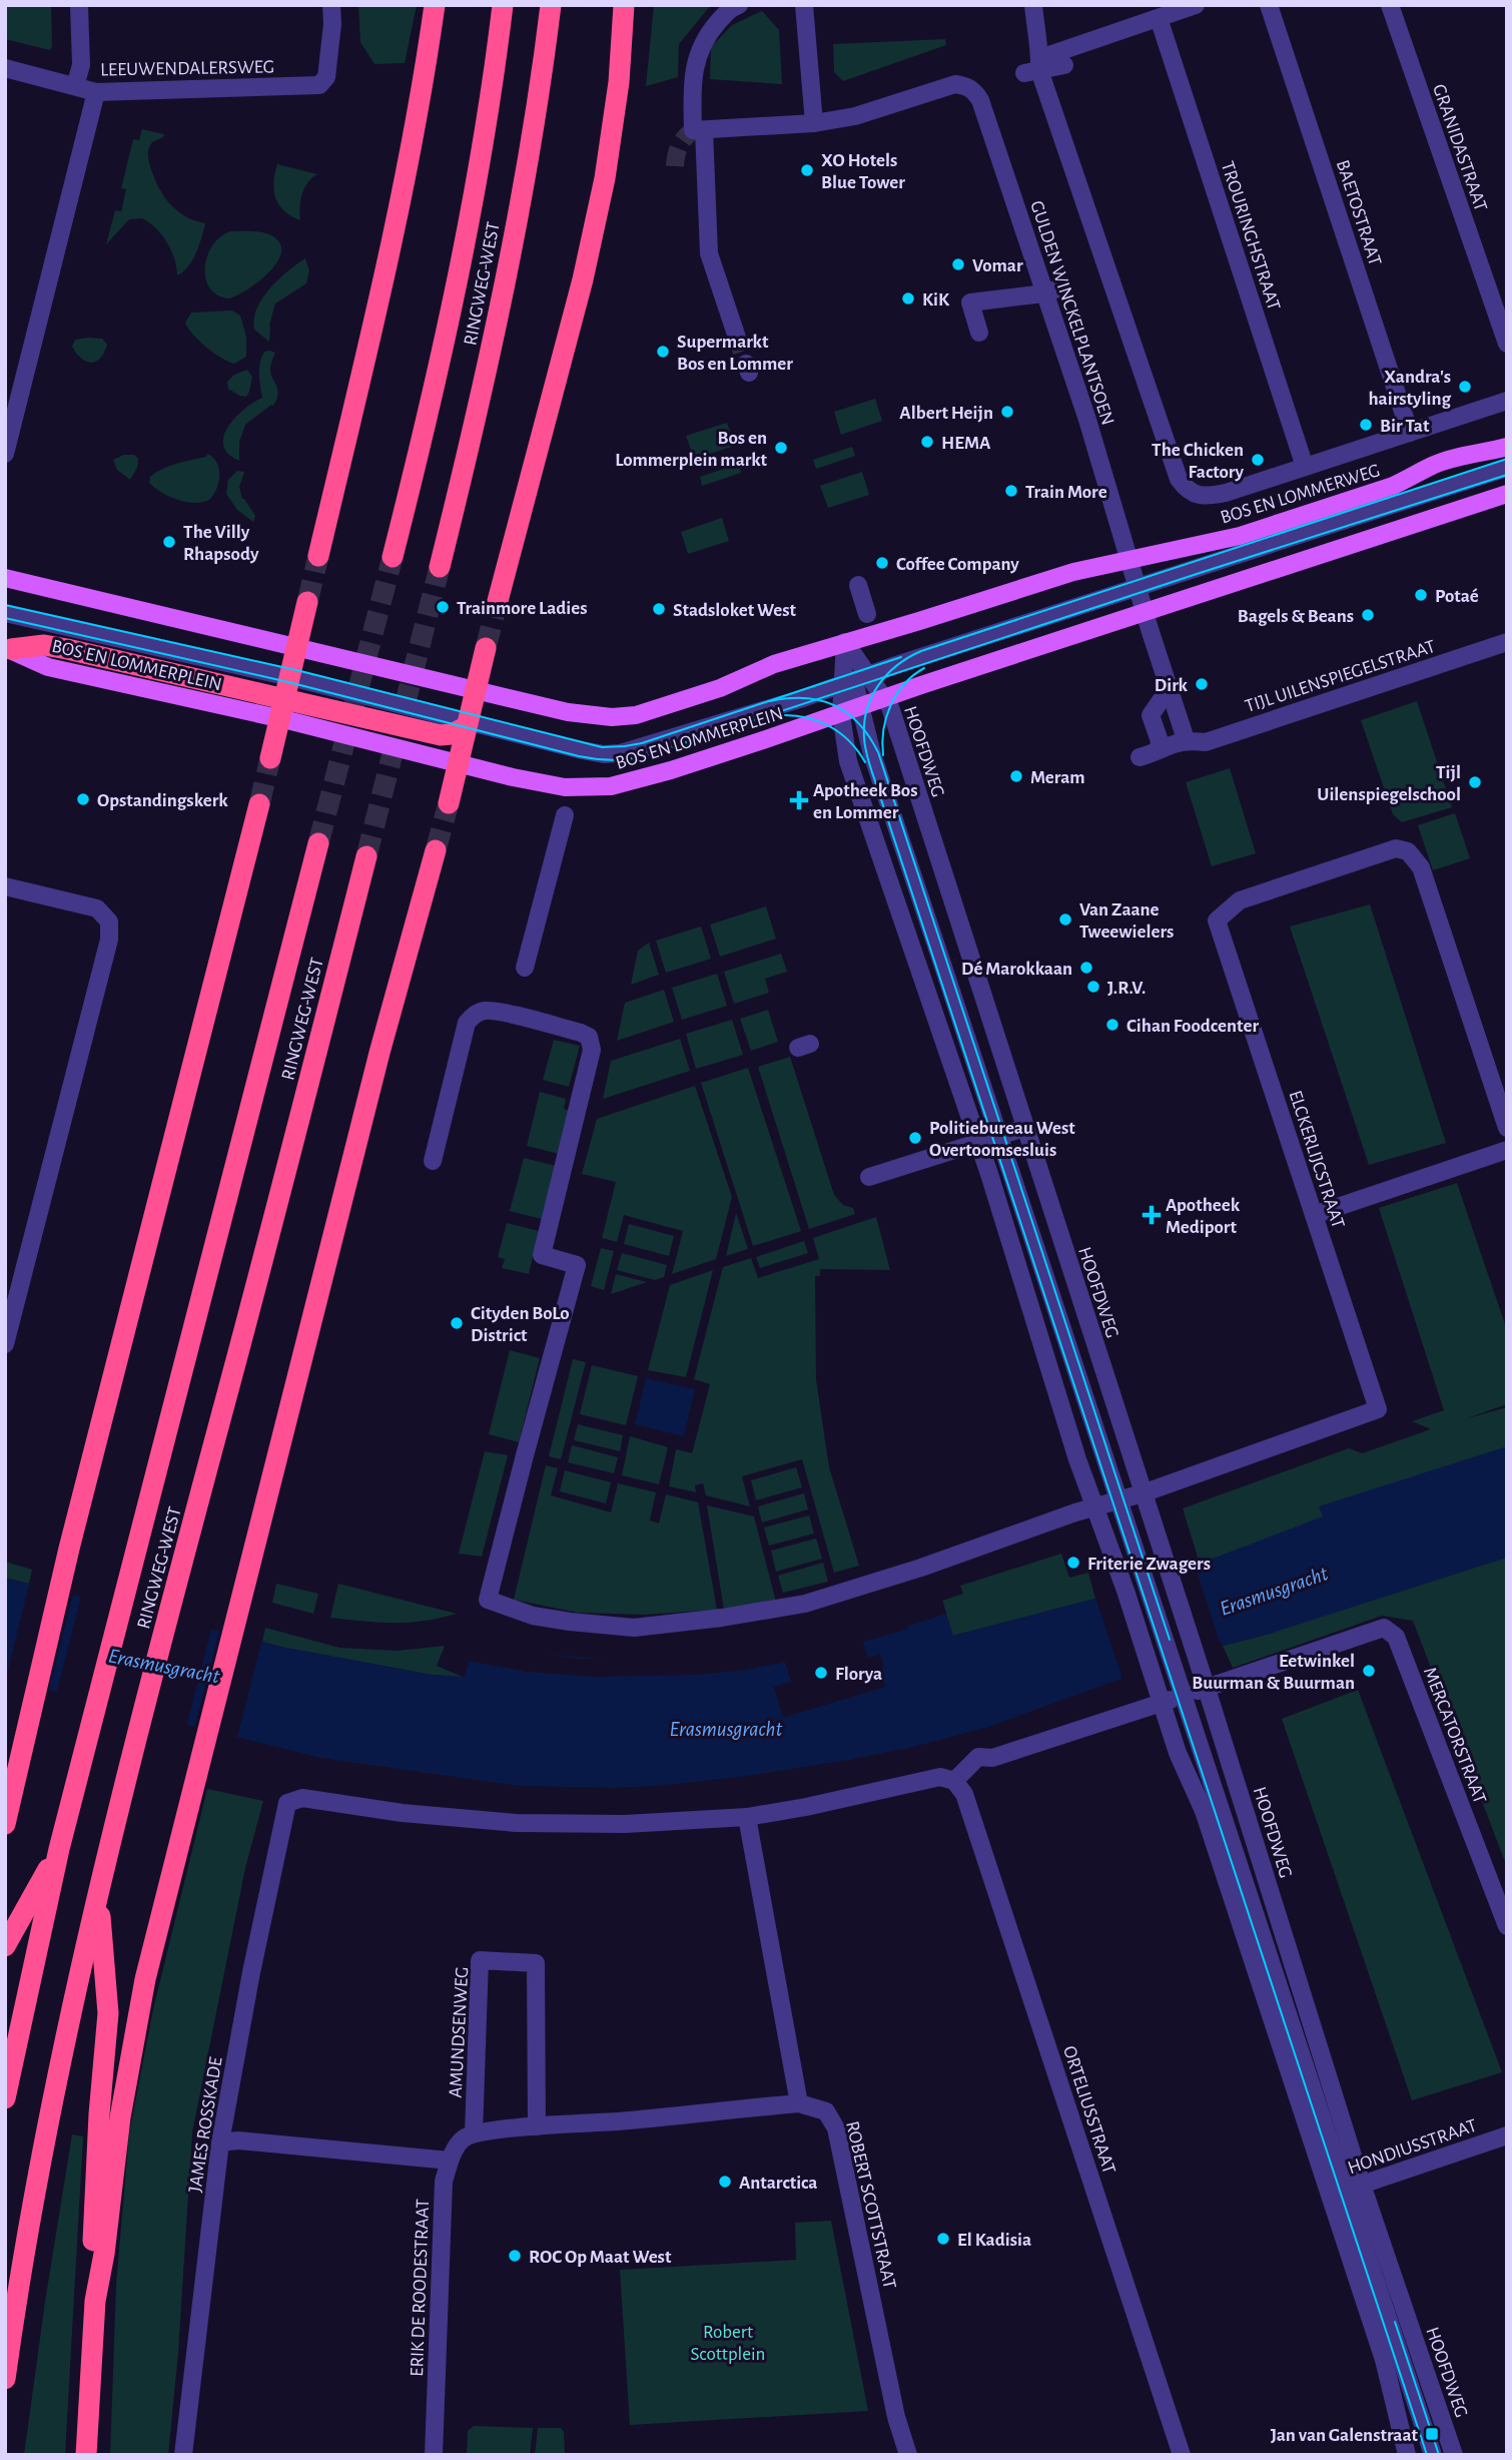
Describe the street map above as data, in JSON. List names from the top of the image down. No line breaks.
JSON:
{"streets":{"highway":["RINGWEG-WEST"],"main road":["BOS EN LOMMERWEG","BOS EN LOMMERPLEIN"],"street":["LEEUWENDALERSWEG","GRANIDASTRAAT","BAETOSTRAAT","TROURINGHSTRAAT","GULDEN WINCKELPLANTSOEN","TIJL UILENSPIEGELSTRAAT","HOOFDWEG","ELCKERLIJCSTRAAT","MERCATORSTRAAT","AMUNDSENWEG","ORTELIUSSTRAAT","JAMES ROSSKADE","HONDIUSSTRAAT","ROBERT SCOTTSTRAAT","ERIK DE ROODESTRAAT"]},"crossings":[["BAETOSTRAAT","BOS EN LOMMERWEG"],["TROURINGHSTRAAT","BOS EN LOMMERWEG"],["GULDEN WINCKELPLANTSOEN","BOS EN LOMMERWEG"],["GULDEN WINCKELPLANTSOEN","BOS EN LOMMERPLEIN"],["BOS EN LOMMERWEG","BOS EN LOMMERPLEIN"],["BOS EN LOMMERPLEIN","HOOFDWEG"],["HOOFDWEG","ELCKERLIJCSTRAAT"],["HOOFDWEG","MERCATORSTRAAT"],["HOOFDWEG","HONDIUSSTRAAT"],["AMUNDSENWEG","ERIK DE ROODESTRAAT"]],"water":["Erasmusgracht"],"parks":["Robert Scottplein"],"places":{"other":["XO Hotels Blue Tower","Vomar","KiK","Supermarkt Bos en Lommer","Xandra's hairstyling","Albert Heijn","Bir Tat","HEMA","Bos en Lommerplein markt","The Chicken Factory","Train More","The Villy Rhapsody","Coffee Company","Potaé","Trainmore Ladies","Stadsloket West","Bagels & Beans","Dirk","Meram","Tijl Uilenspiegelschool","Opstandingskerk","Van Zaane Tweewielers","Dé Marokkaan","J.R.V.","Cihan Foodcenter","Politiebureau West Overtoomsesluis","Cityden BoLo District","Friterie Zwagers","Eetwinkel Buurman & Buurman","Florya","Antarctica","El Kadisia","ROC Op Maat West"],"health":["Apotheek Bos en Lommer","Apotheek Mediport"],"transit":["Jan van Galenstraat"]}}
